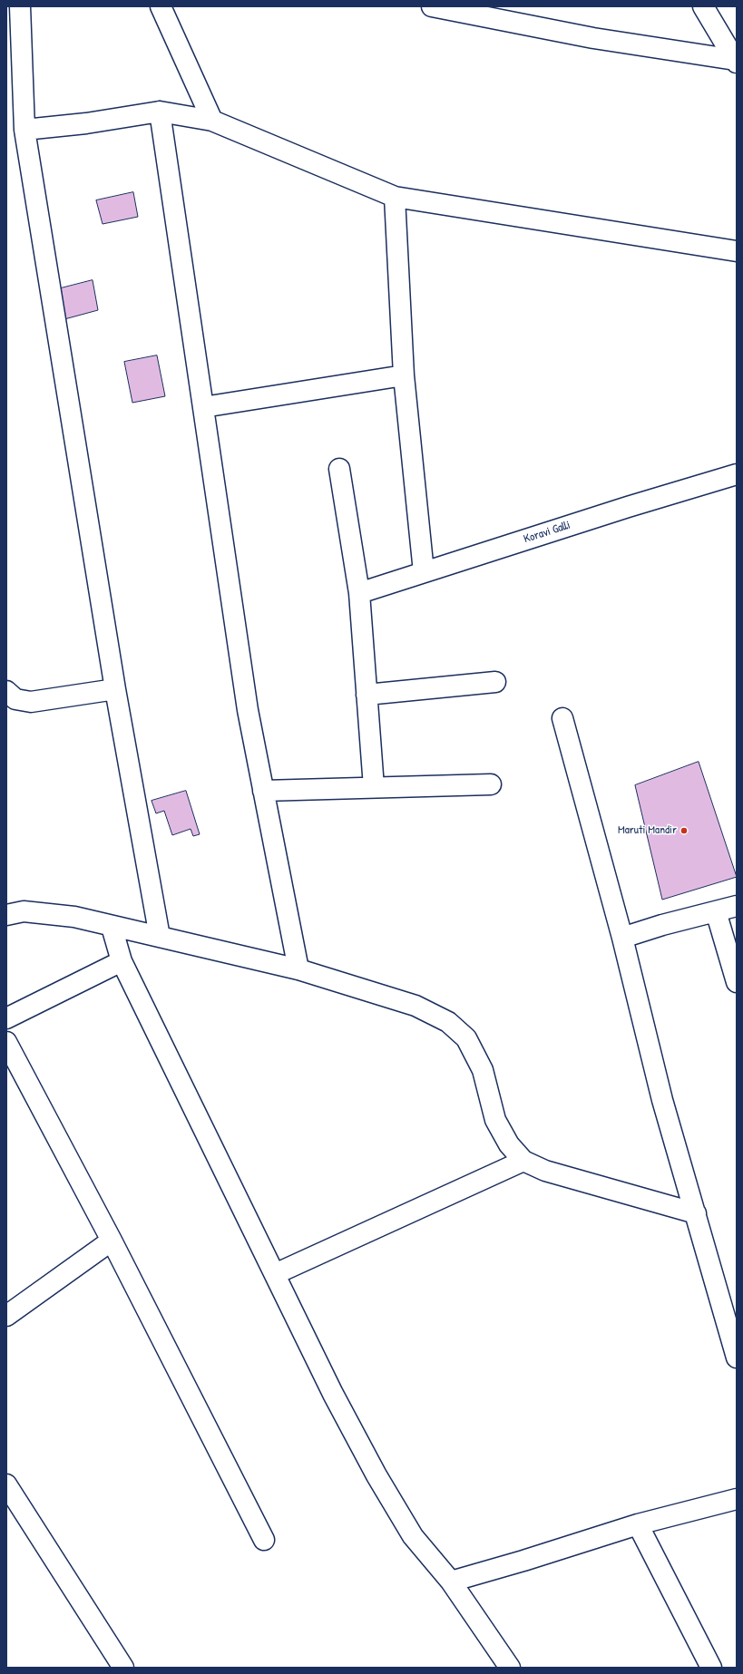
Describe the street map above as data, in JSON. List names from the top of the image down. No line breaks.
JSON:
{"streets":{"street":["Koravi Galli"]},"places":["Maruti Mandir"]}
